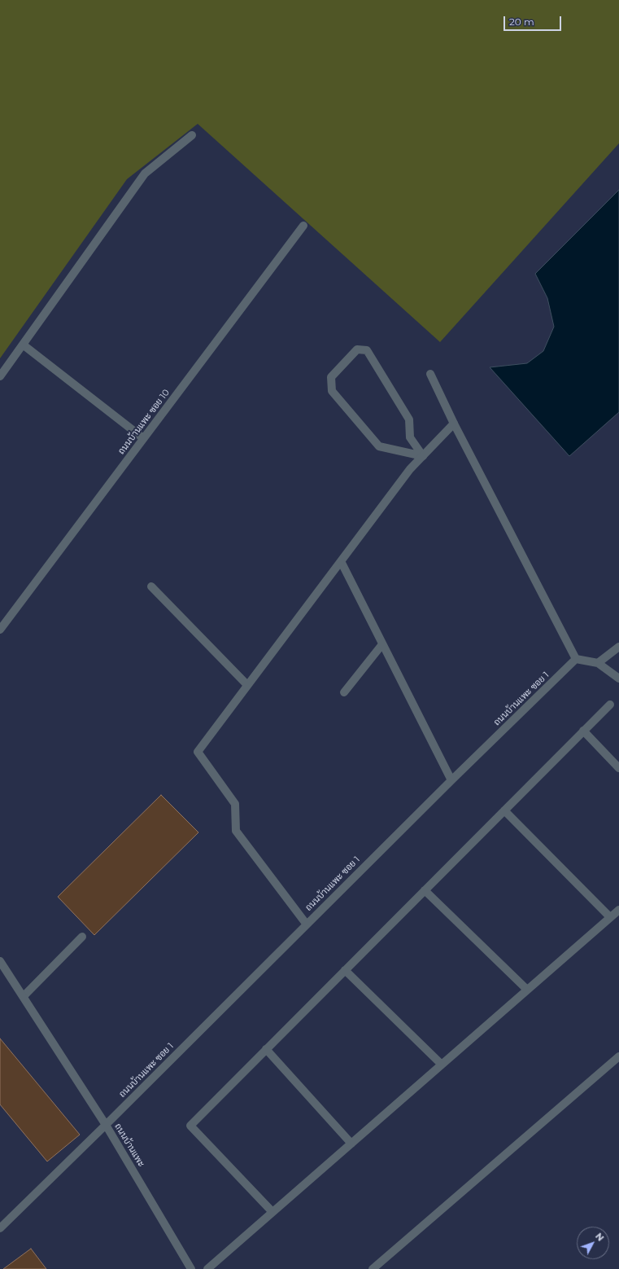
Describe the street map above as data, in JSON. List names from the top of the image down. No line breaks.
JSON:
{"streets":{"street":["ถนนบ้านแพะ ซอย 10","ถนนบ้านแพะ ซอย 1","ถนนบ้านแพะ"]},"crossings":[["ถนนบ้านแพะ ซอย 1","ถนนบ้านแพะ"]],"scale_bar":"20 m","north":"top right"}
